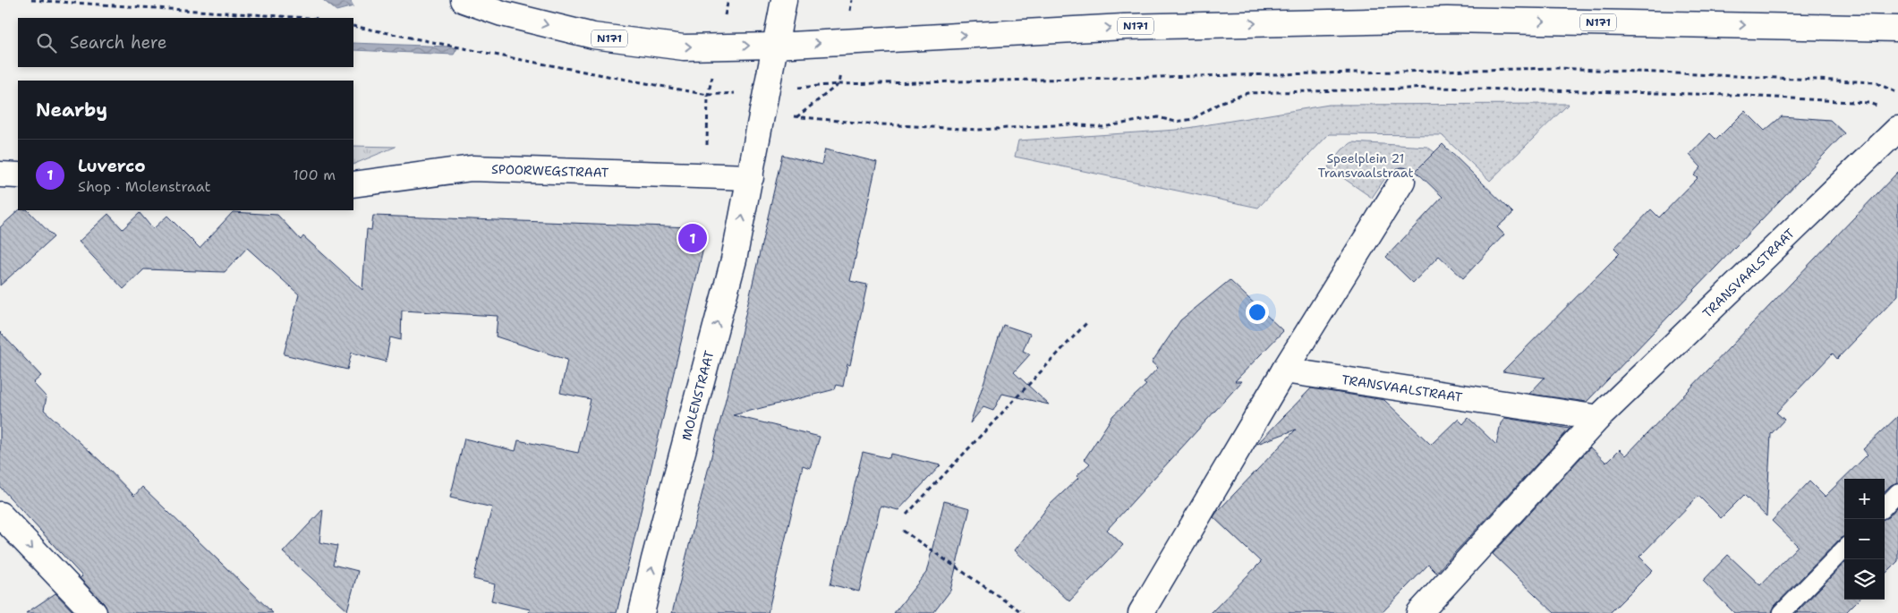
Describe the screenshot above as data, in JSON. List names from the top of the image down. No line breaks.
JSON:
{"streets":{"main road":["N171","SPOORWEGSTRAAT","TRANSVAALSTRAAT","MOLENSTRAAT"]},"crossings":[["N171","MOLENSTRAAT"],["SPOORWEGSTRAAT","MOLENSTRAAT"]],"one_way":["MOLENSTRAAT"],"parks":["Speelplein 21 Transvaalstraat"],"page":{"search":"Search here","heading":"Nearby","list":[{"mark":"1","name":"Luverco","note":"Shop · Molenstraat","value":"100 m"}],"pins":"1","map_buttons":["+","−"]}}
